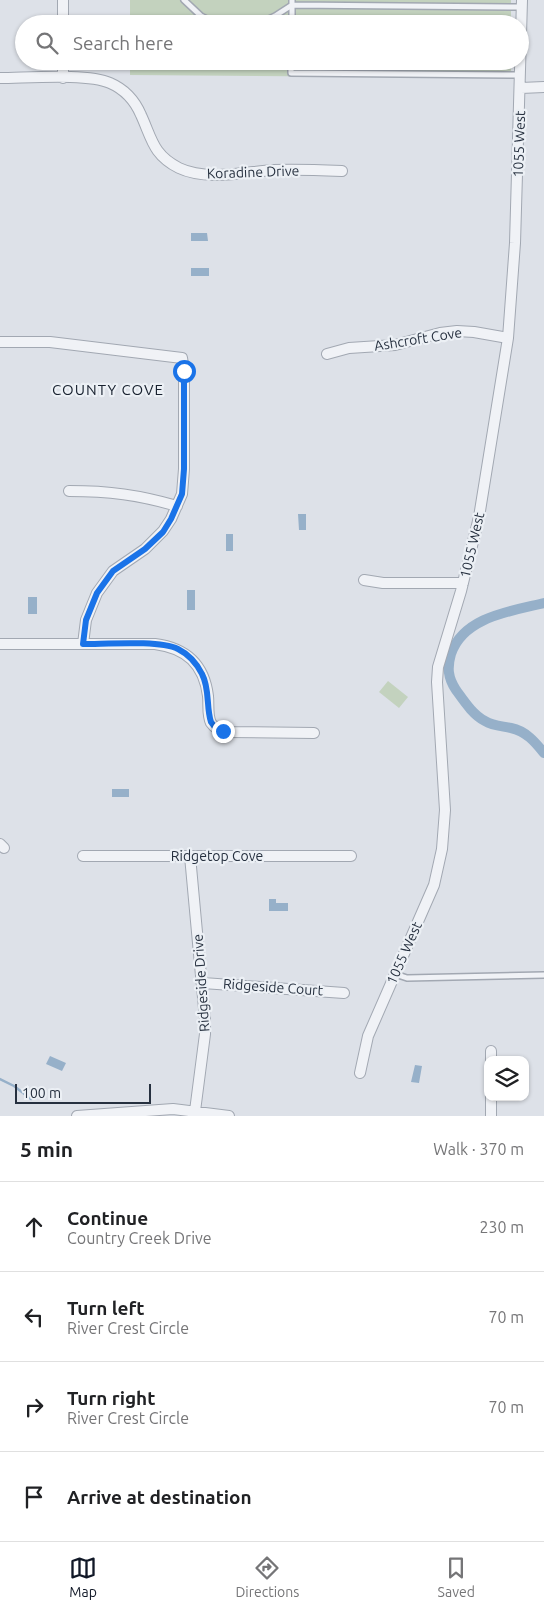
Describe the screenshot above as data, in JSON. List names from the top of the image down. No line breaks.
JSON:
{"streets":{"street":["1055 West","Koradine Drive","Ashcroft Cove","Ridgetop Cove","Ridgeside Drive","Ridgeside Court"]},"crossings":[["1055 West","Ashcroft Cove"],["Ridgetop Cove","Ridgeside Drive"],["Ridgeside Drive","Ridgeside Court"]],"districts":["COUNTY COVE"],"scale_bar":"100 m","page":{"search":"Search here","scale":"100 m","heading":["5 min","Walk · 370 m"],"list":[["Continue","Country Creek Drive","230 m"],["Turn left","River Crest Circle","70 m"],["Turn right","River Crest Circle","70 m"],"Arrive at destination"],"nav":["Map","Directions","Saved"]}}
